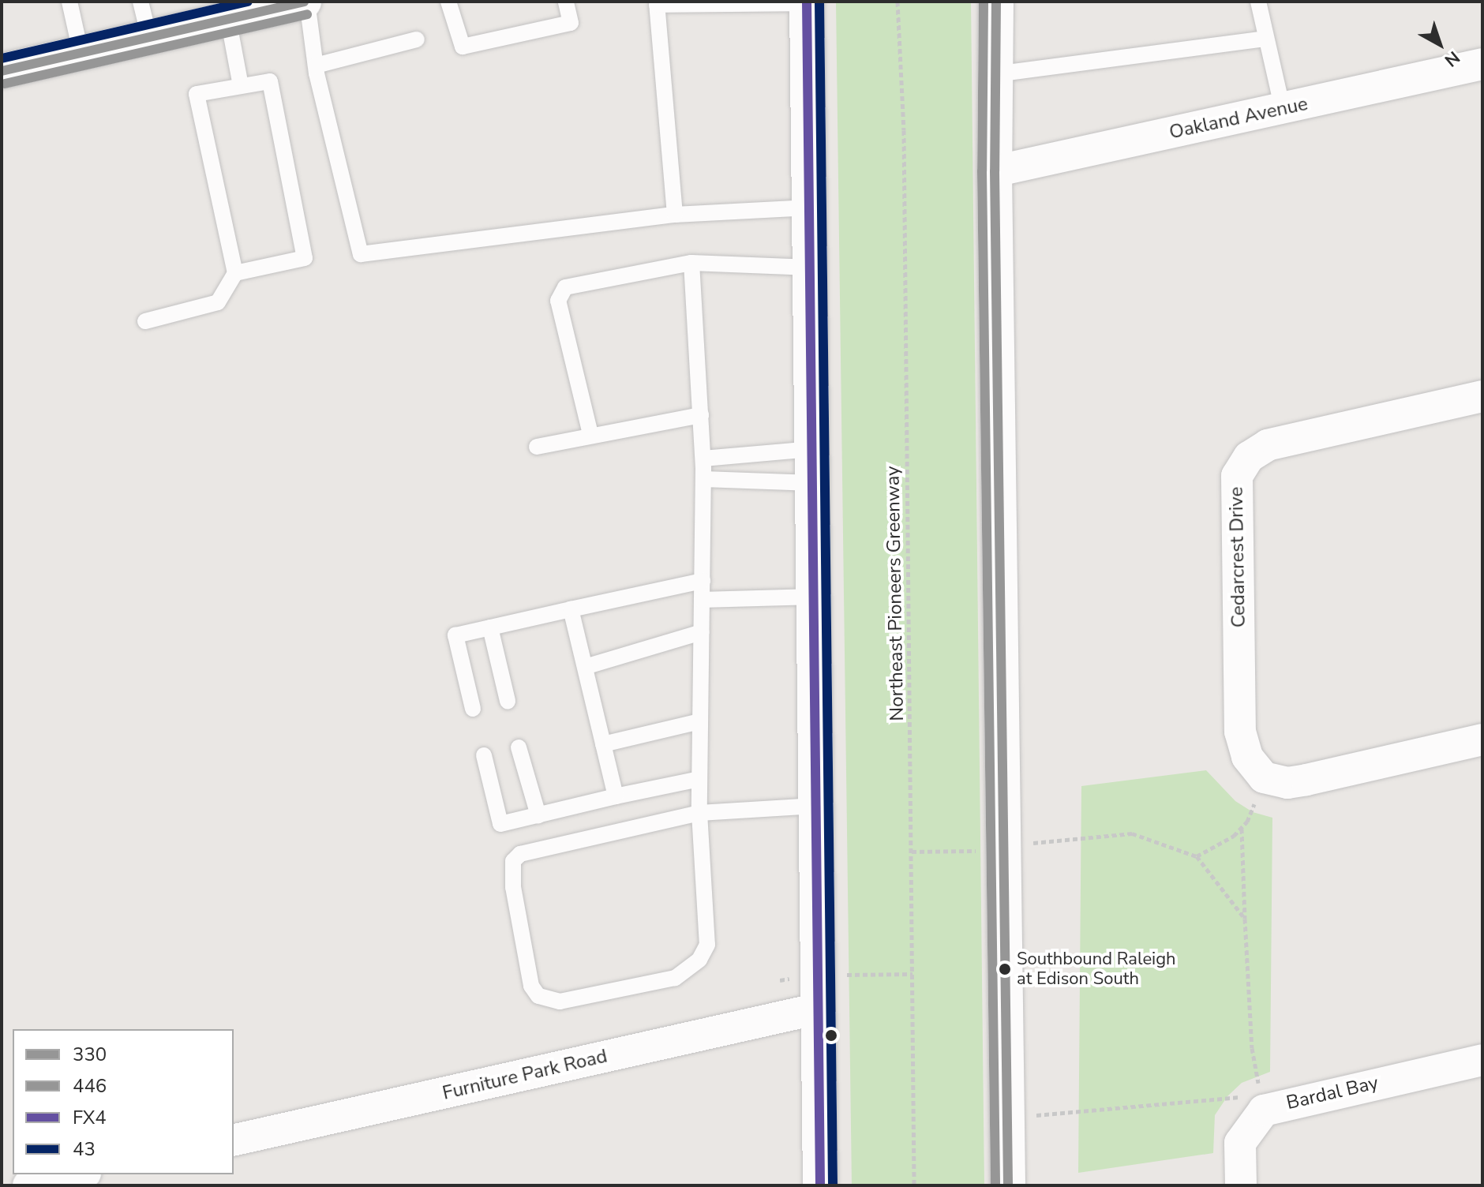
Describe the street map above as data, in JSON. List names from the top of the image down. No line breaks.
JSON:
{"streets":{"street":["Oakland Avenue","Cedarcrest Drive","Furniture Park Road","Bardal Bay"],"path":["Northeast Pioneers Greenway"]},"places":["Southbound Raleigh at Edison South"],"lines":["transit line 330","transit line 446","transit line FX4","transit line 43"],"legend":["330","446","FX4","43"],"north":"bottom right"}
